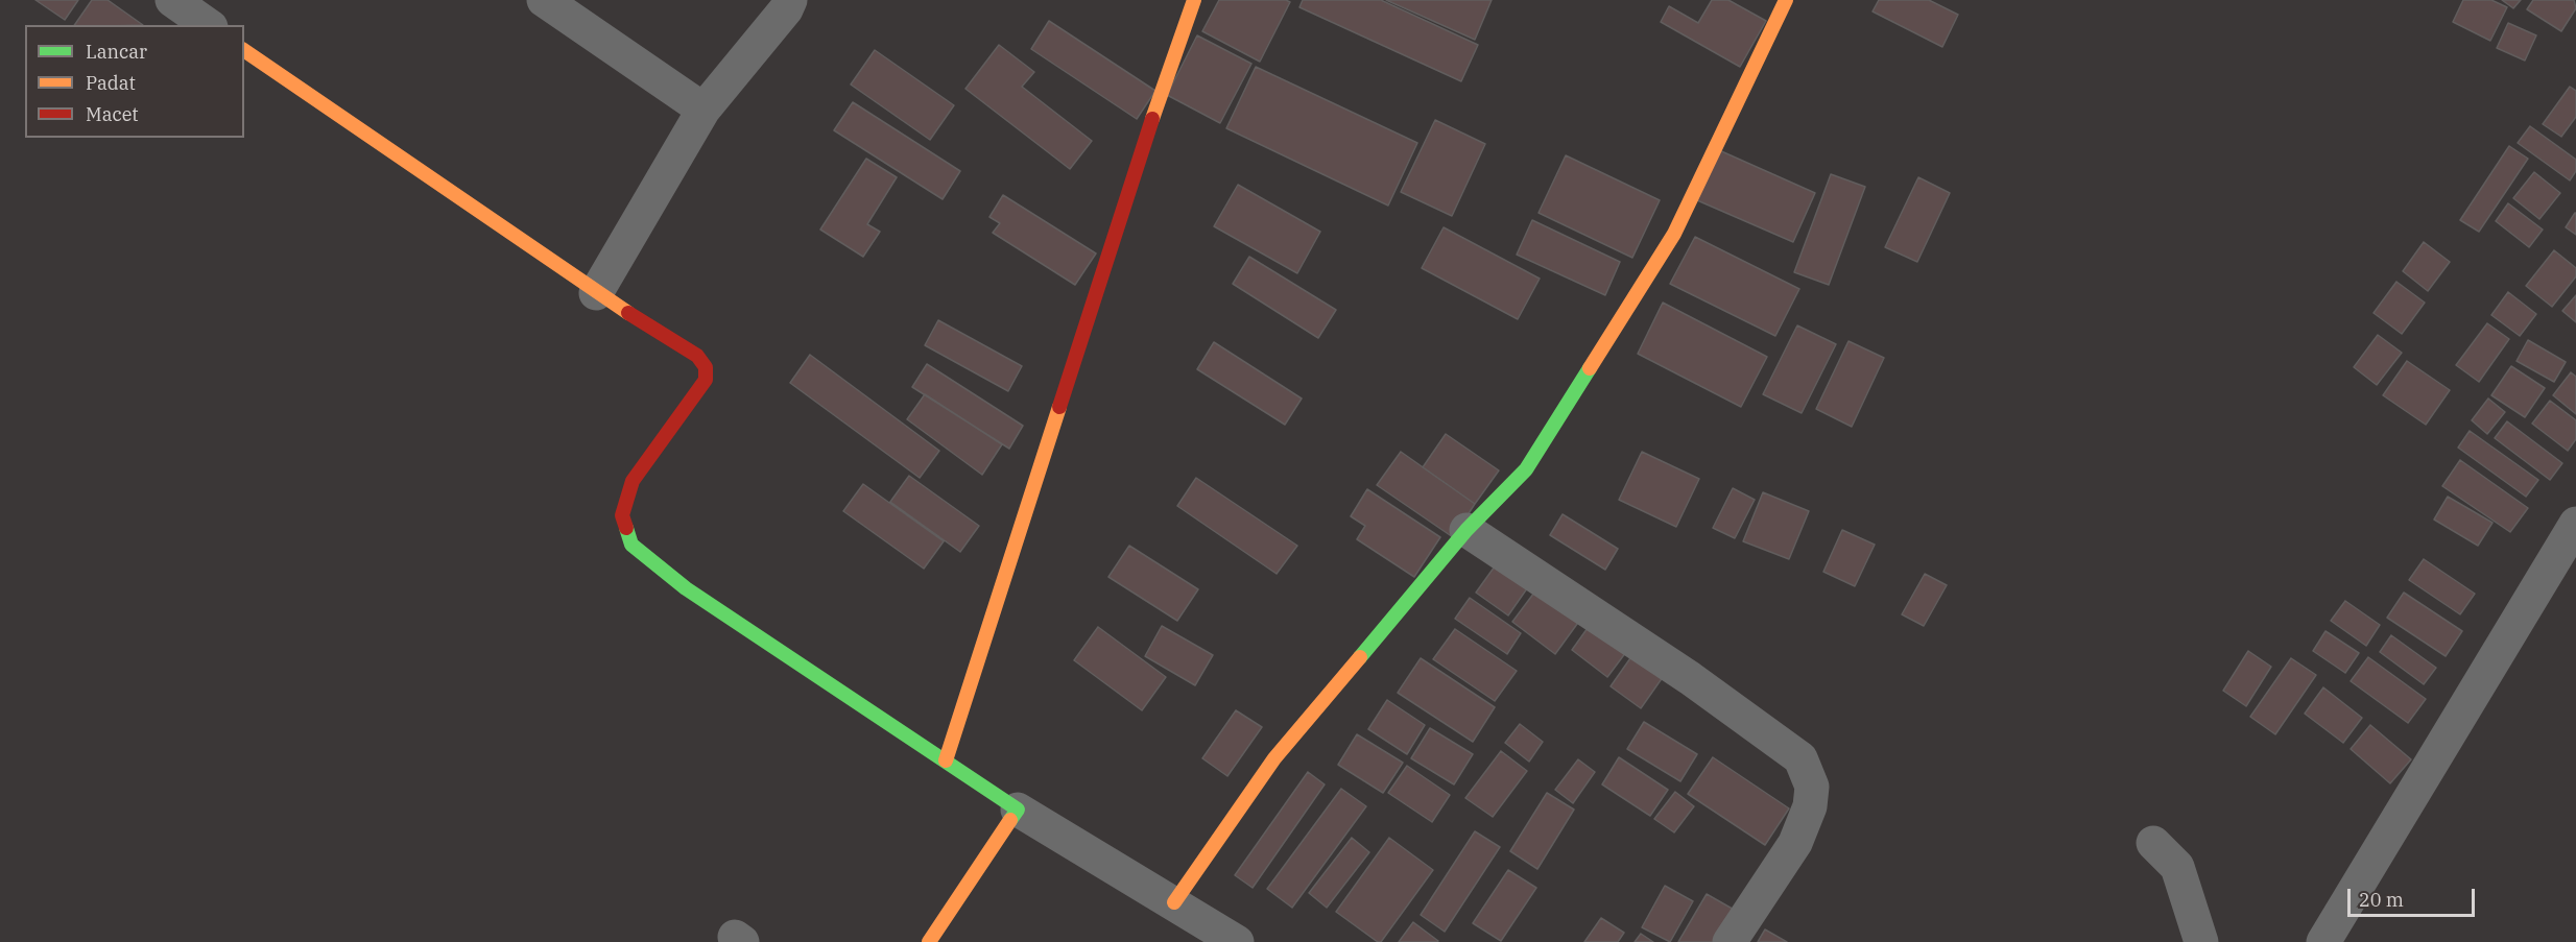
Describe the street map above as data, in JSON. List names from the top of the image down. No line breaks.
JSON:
{"legend":["Lancar","Padat","Macet"],"scale_bar":"20 m"}
